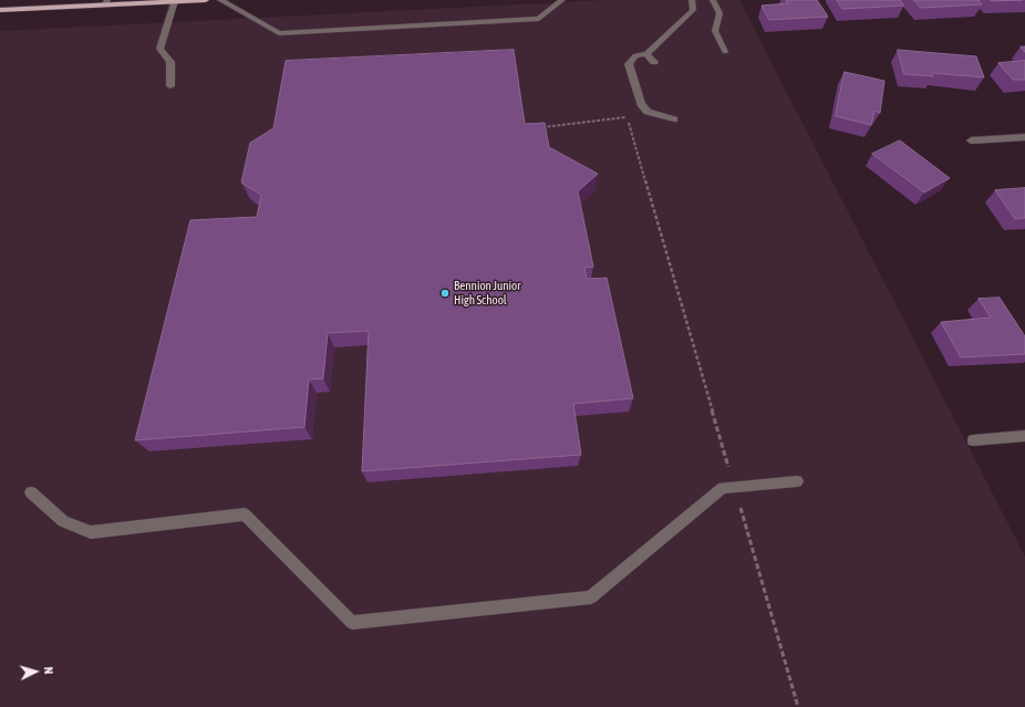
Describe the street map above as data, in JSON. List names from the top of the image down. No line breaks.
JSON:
{"places":["Bennion Junior High School"],"north":"right"}
